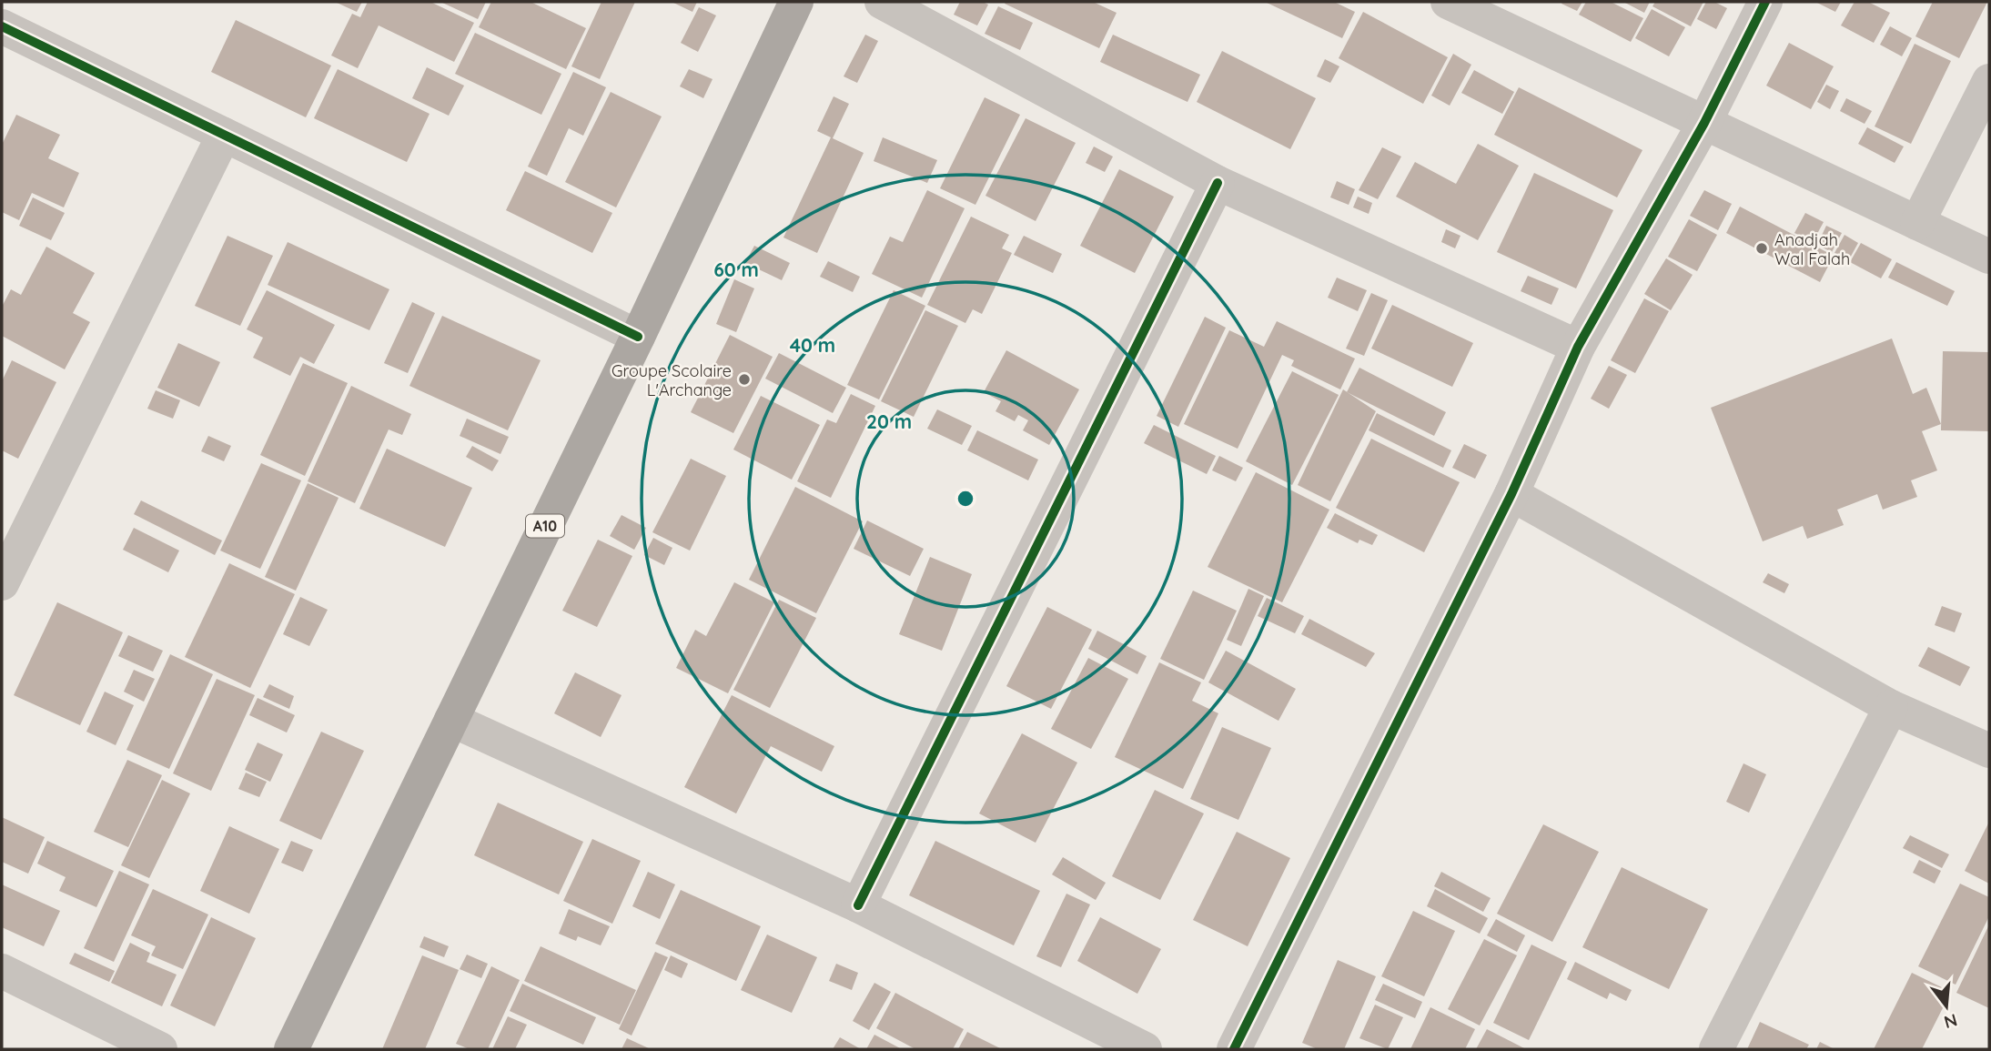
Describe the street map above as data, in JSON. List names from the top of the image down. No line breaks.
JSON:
{"streets":{"main road":["A10"]},"places":["Anadjah Wal Falah","Groupe Scolaire L'Archange"],"north":"bottom","rings":["60 m","40 m","20 m"]}
